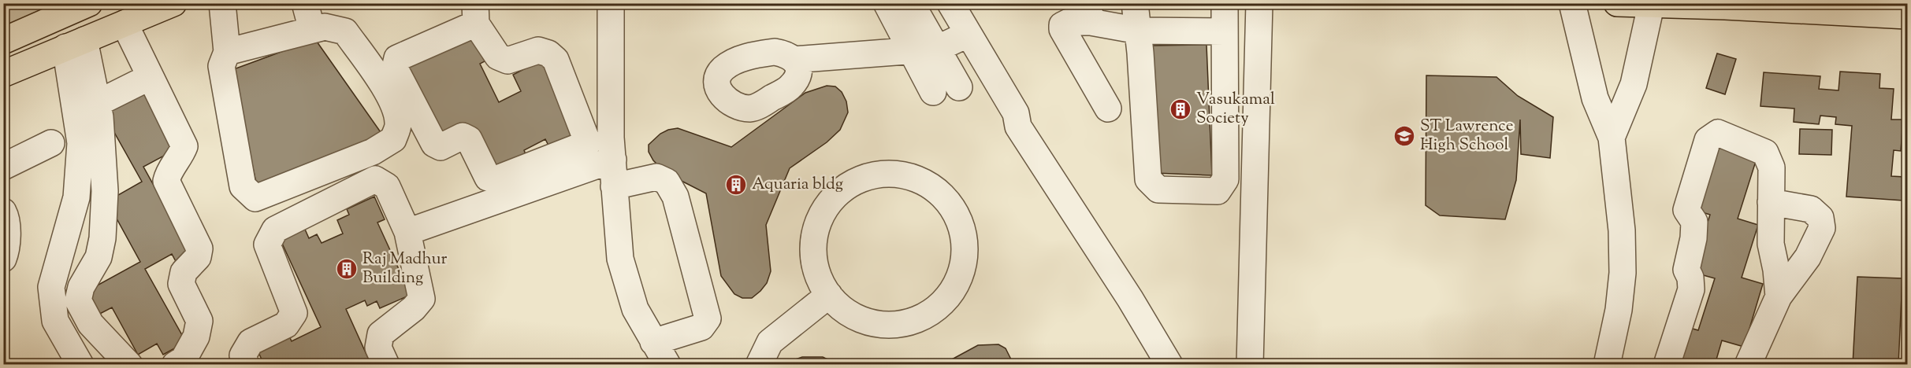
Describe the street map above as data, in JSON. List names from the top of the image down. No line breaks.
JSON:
{"places":{"building":["Vasukamal Society","Aquaria bldg","Raj Madhur Building"],"school or university":["ST Lawrence High School"]}}
